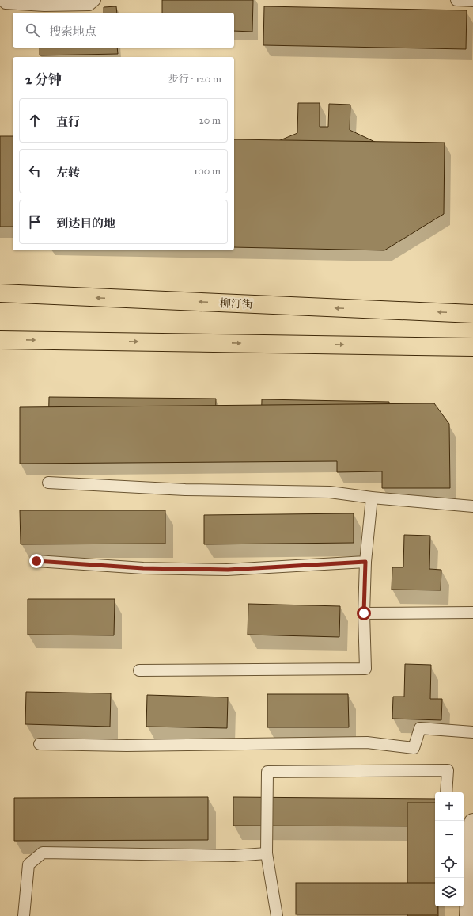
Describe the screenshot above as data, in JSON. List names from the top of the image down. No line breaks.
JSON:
{"streets":{"main road":["柳汀街"]},"page":{"search":"搜索地点","heading":["2 分钟","步行 · 120 m"],"list":[["直行","20 m"],["左转","100 m"],"到达目的地"],"map_buttons":["+","−"]}}
